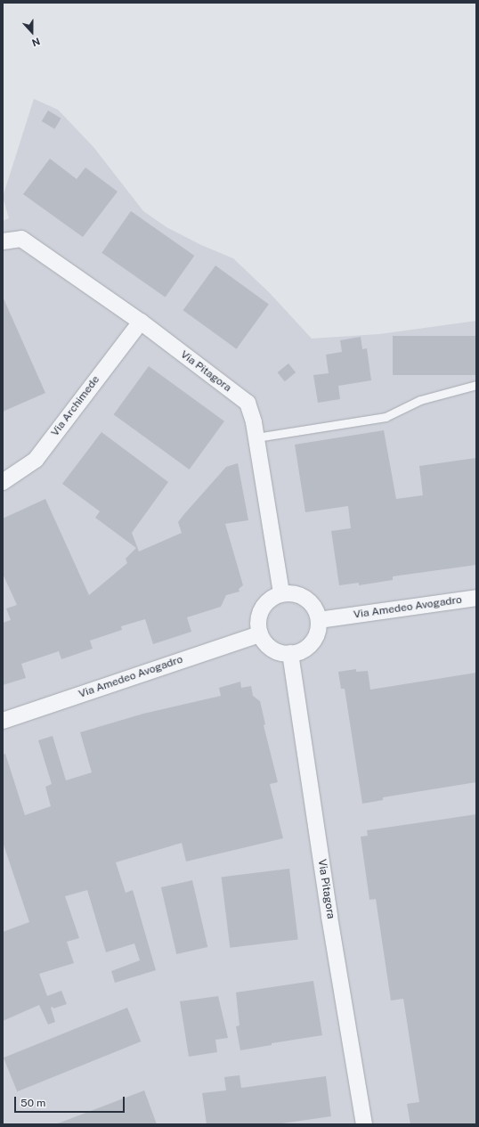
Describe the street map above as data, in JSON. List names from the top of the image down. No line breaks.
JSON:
{"streets":{"street":["Via Pitagora","Via Archimede","Via Amedeo Avogadro"]},"crossings":[["Via Pitagora","Via Archimede"],["Via Pitagora","Via Amedeo Avogadro"]],"scale_bar":"50 m","north":"bottom"}
